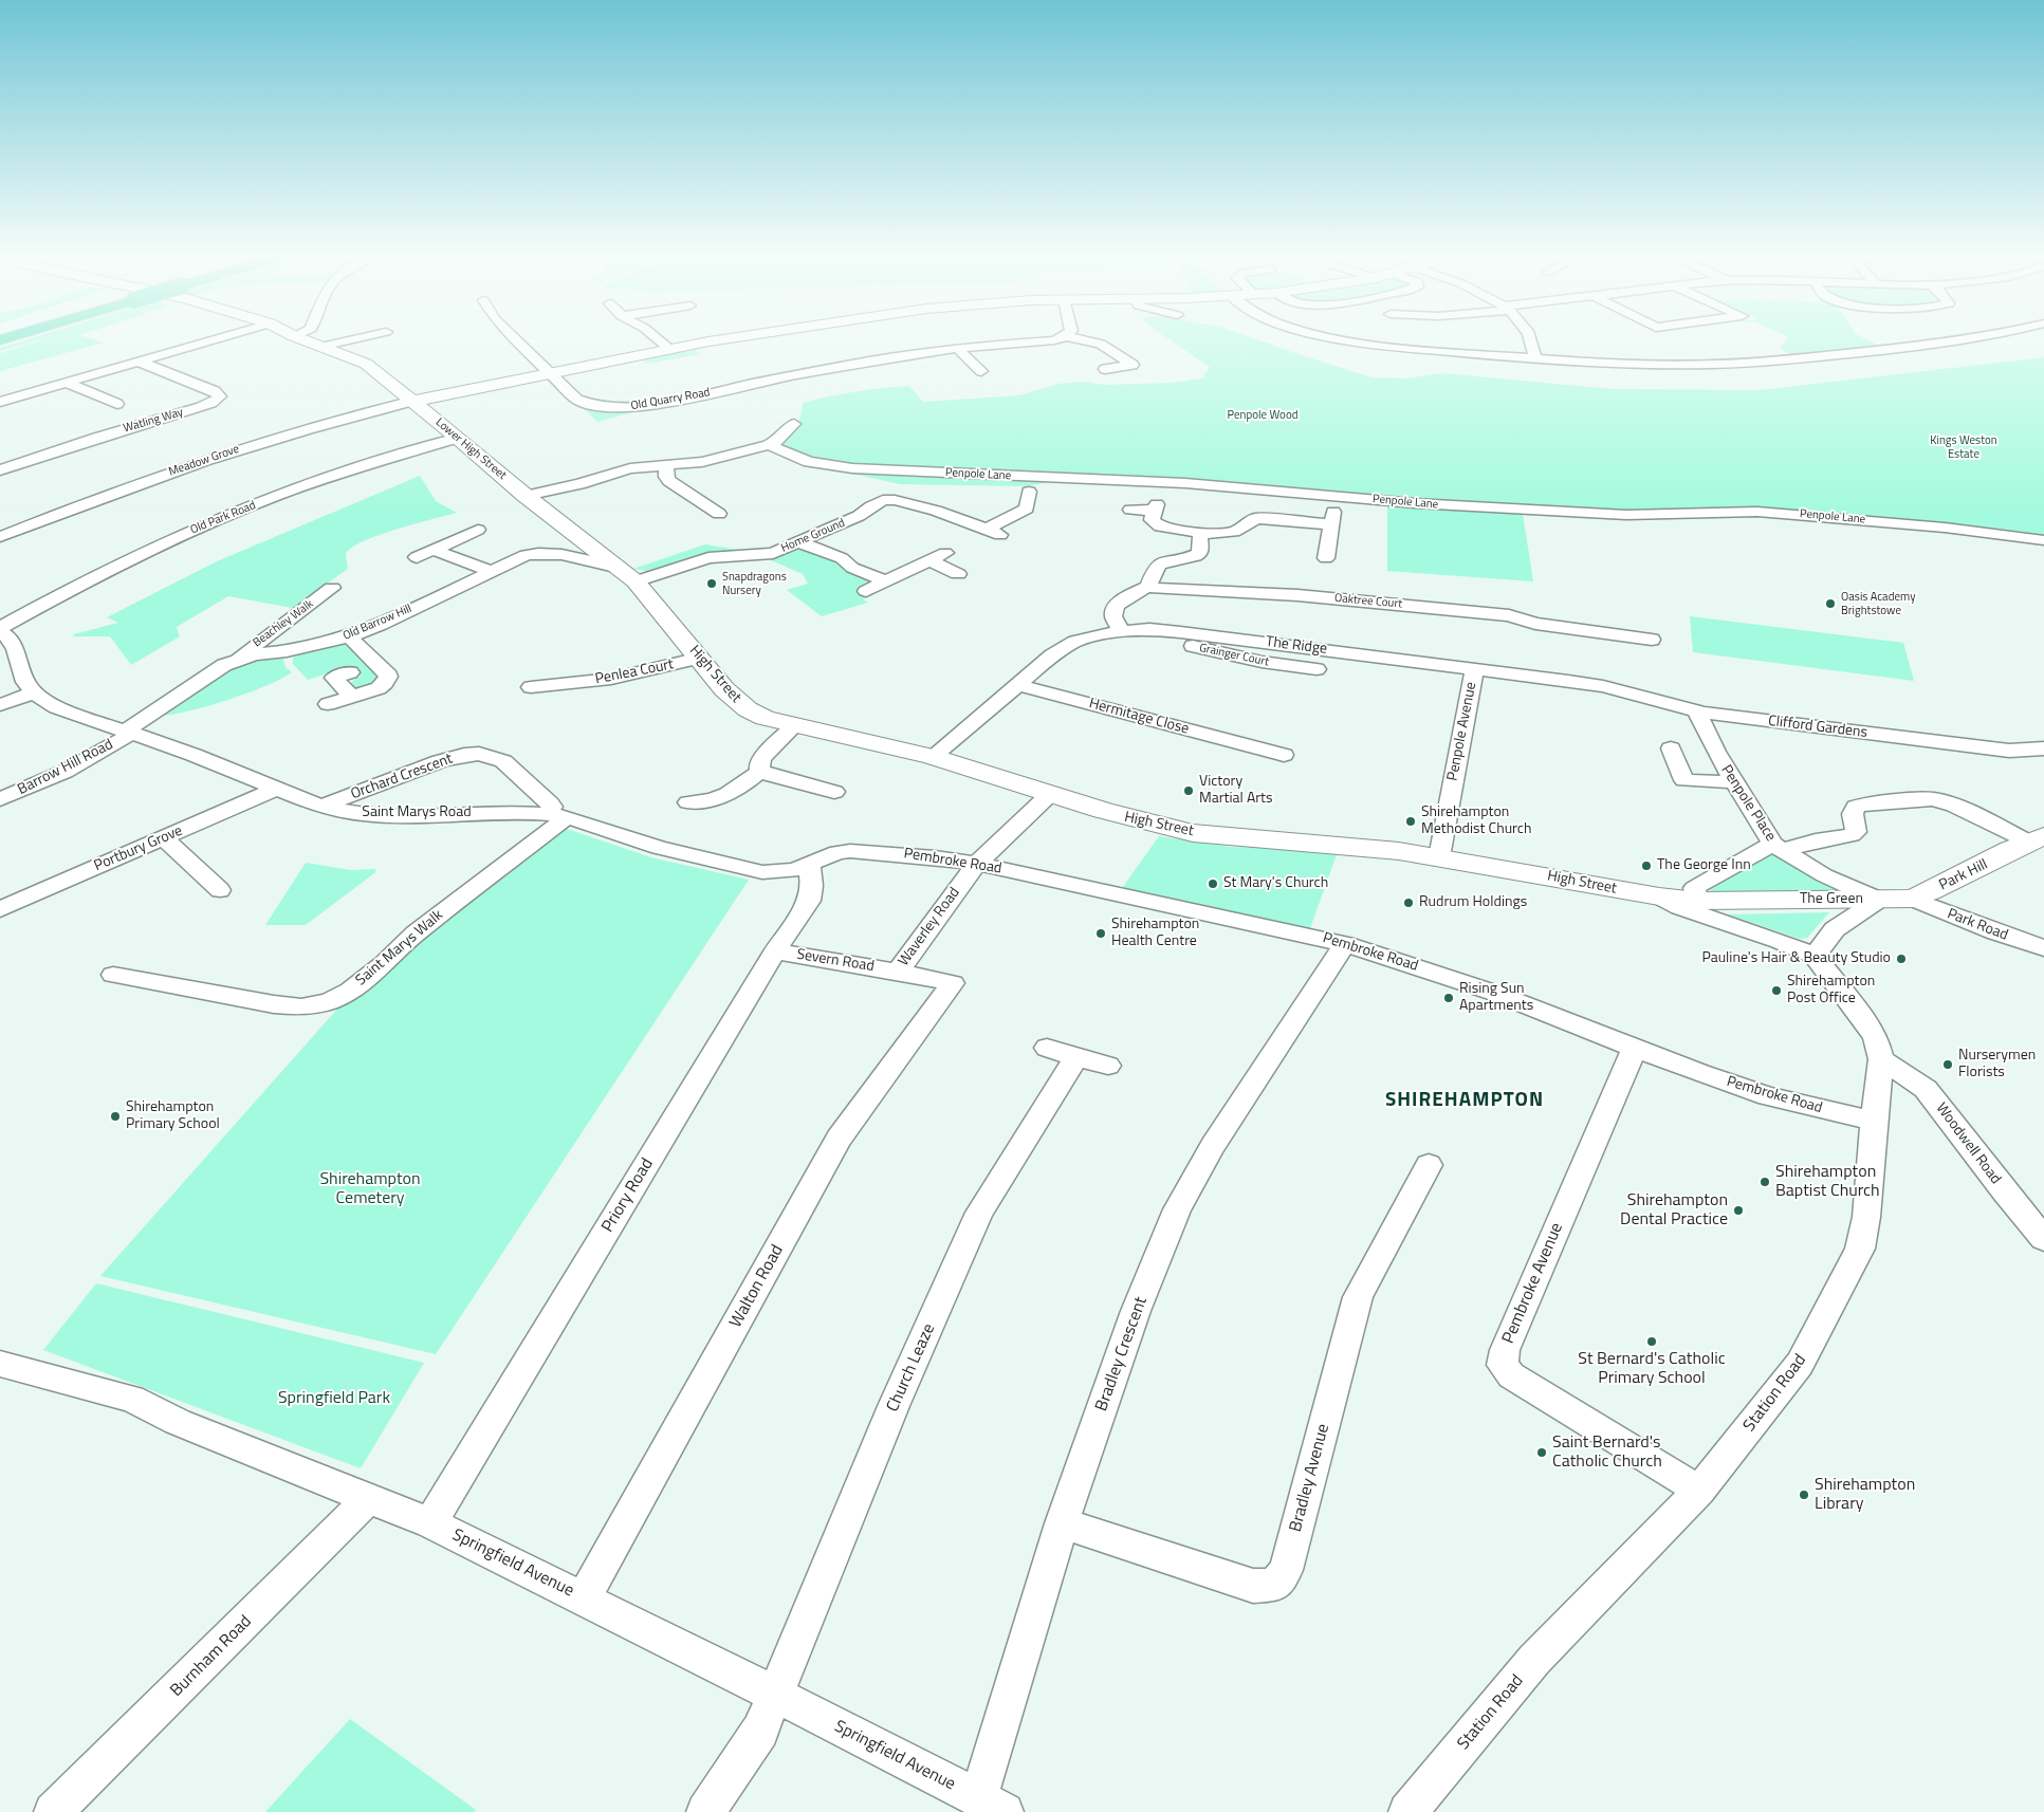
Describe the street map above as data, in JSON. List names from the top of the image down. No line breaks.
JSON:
{"streets":{"main road":["Lower High Street","High Street","Park Hill","The Green"],"street":["Old Quarry Road","Watling Way","Meadow Grove","Penpole Lane","Old Park Road","Home Ground","Oaktree Court","Old Barrow Hill","Beachley Walk","The Ridge","Grainger Court","Penlea Court","Hermitage Close","Clifford Gardens","Penpole Avenue","Barrow Hill Road","Orchard Crescent","Penpole Place","Saint Marys Road","Portbury Grove","Pembroke Road","Park Road","Waverley Road","Saint Marys Walk","Severn Road","Woodwell Road","Priory Road","Pembroke Avenue","Walton Road","Bradley Crescent","Church Leaze","Station Road","Bradley Avenue","Springfield Avenue","Burnham Road"]},"crossings":[["Lower High Street","Meadow Grove"],["Lower High Street","Old Park Road"],["Lower High Street","Home Ground"],["Lower High Street","Old Barrow Hill"],["Lower High Street","High Street"],["Old Park Road","Saint Marys Road"],["Home Ground","Old Barrow Hill"],["Home Ground","High Street"],["Old Barrow Hill","Beachley Walk"],["Old Barrow Hill","High Street"],["Old Barrow Hill","Barrow Hill Road"],["Old Barrow Hill","Saint Marys Road"],["The Ridge","Grainger Court"],["The Ridge","High Street"],["The Ridge","Hermitage Close"],["The Ridge","Clifford Gardens"],["The Ridge","Penpole Avenue"],["The Ridge","Penpole Place"],["Penlea Court","High Street"],["High Street","Penpole Avenue"],["High Street","The Green"],["High Street","Waverley Road"],["High Street","Station Road"],["Clifford Gardens","Penpole Place"],["Barrow Hill Road","Saint Marys Road"],["Orchard Crescent","Saint Marys Road"],["Orchard Crescent","Saint Marys Walk"],["Penpole Place","Park Hill"],["Penpole Place","The Green"],["Saint Marys Road","Portbury Grove"],["Saint Marys Road","Pembroke Road"],["Saint Marys Road","Saint Marys Walk"],["Saint Marys Road","Priory Road"],["Pembroke Road","Waverley Road"],["Pembroke Road","Pembroke Avenue"],["Pembroke Road","Bradley Crescent"],["Pembroke Road","Station Road"],["Park Hill","The Green"],["Park Hill","Park Road"],["The Green","Station Road"],["Waverley Road","Severn Road"],["Severn Road","Priory Road"],["Severn Road","Walton Road"],["Woodwell Road","Station Road"],["Priory Road","Springfield Avenue"],["Pembroke Avenue","Station Road"],["Walton Road","Springfield Avenue"],["Bradley Crescent","Bradley Avenue"],["Bradley Crescent","Springfield Avenue"],["Church Leaze","Springfield Avenue"],["Springfield Avenue","Burnham Road"]],"districts":["SHIREHAMPTON"],"parks":["Penpole Wood","Kings Weston Estate","Shirehampton Cemetery","Springfield Park"],"places":["Snapdragons Nursery","Oasis Academy Brightstowe","Victory Martial Arts","Shirehampton Methodist Church","The George Inn","St Mary's Church","Rudrum Holdings","Shirehampton Health Centre","Pauline's Hair & Beauty Studio","Shirehampton Post Office","Rising Sun Apartments","Nurserymen Florists","Shirehampton Primary School","Shirehampton Baptist Church","Shirehampton Dental Practice","St Bernard's Catholic Primary School","Saint Bernard's Catholic Church","Shirehampton Library"]}
